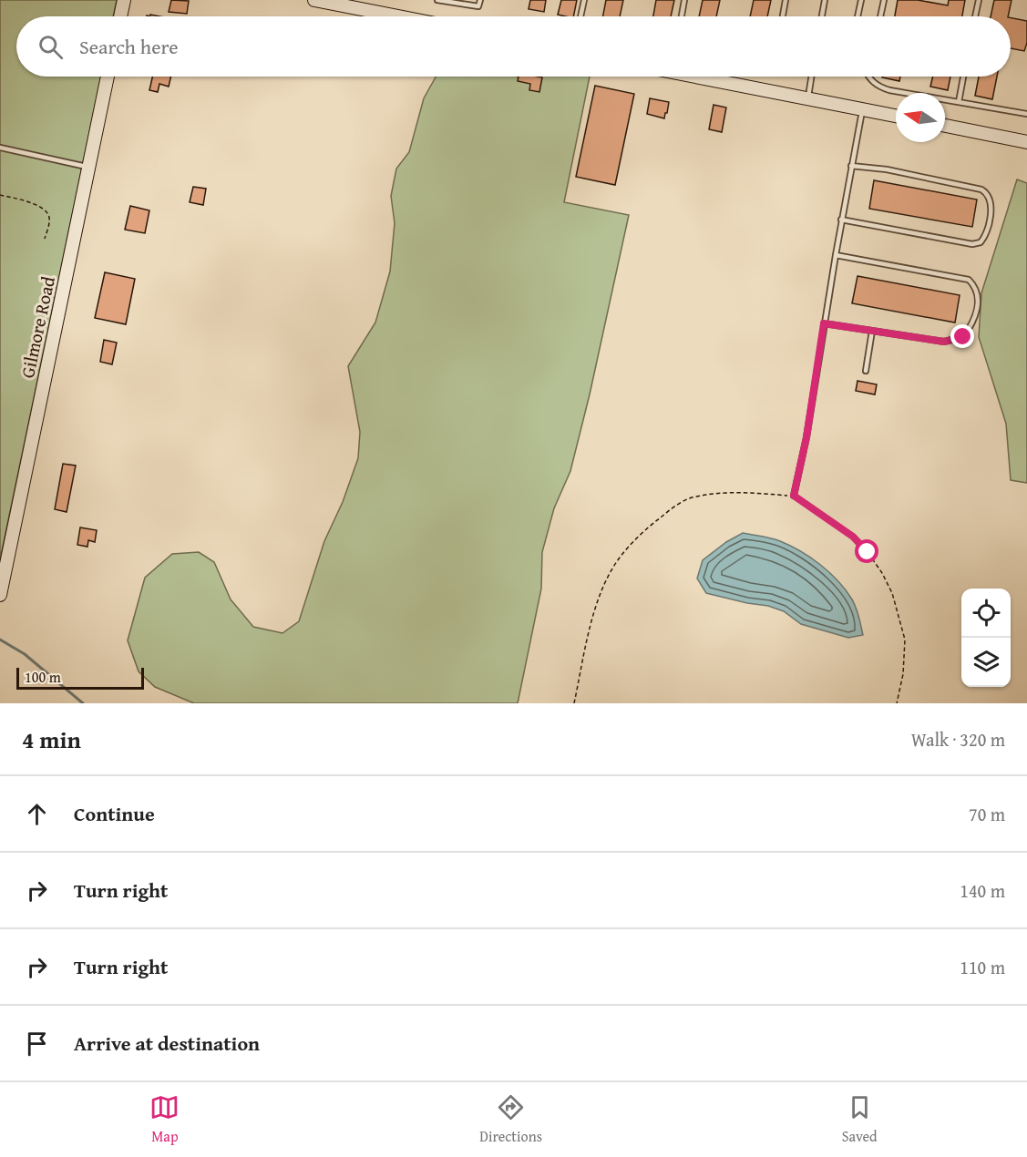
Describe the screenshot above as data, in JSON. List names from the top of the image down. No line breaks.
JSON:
{"streets":{"main road":["Gilmore Road"]},"scale_bar":"100 m","north":"left","page":{"search":"Search here","scale":"100 m","heading":["4 min","Walk · 320 m"],"list":[["Continue","70 m"],["Turn right","140 m"],["Turn right","110 m"],"Arrive at destination"],"nav":["Map","Directions","Saved"]}}
